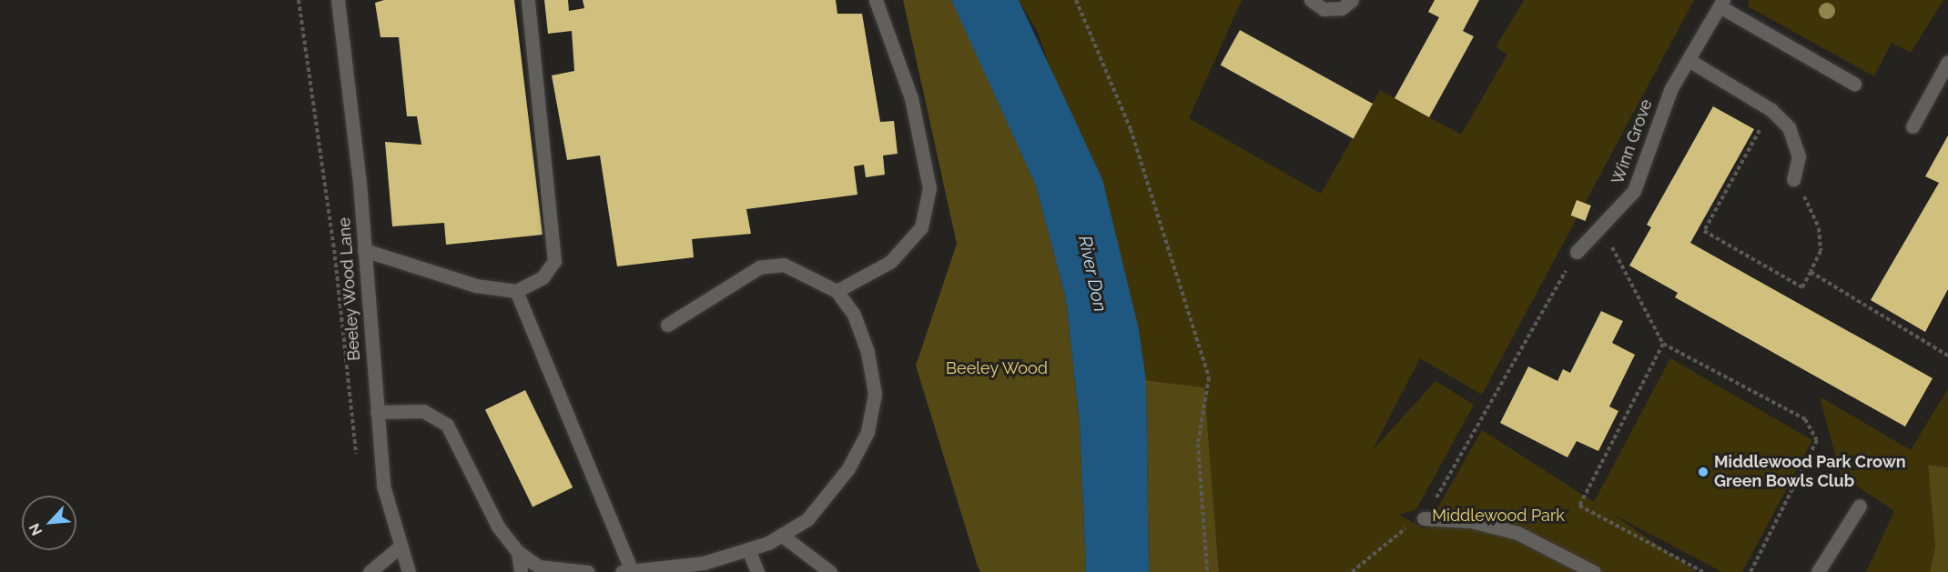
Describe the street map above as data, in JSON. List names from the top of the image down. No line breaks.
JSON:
{"streets":{"street":["Winn Grove","Beeley Wood Lane"]},"water":["River Don"],"parks":["Beeley Wood","Middlewood Park"],"places":["Middlewood Park Crown Green Bowls Club"],"north":"bottom left"}
